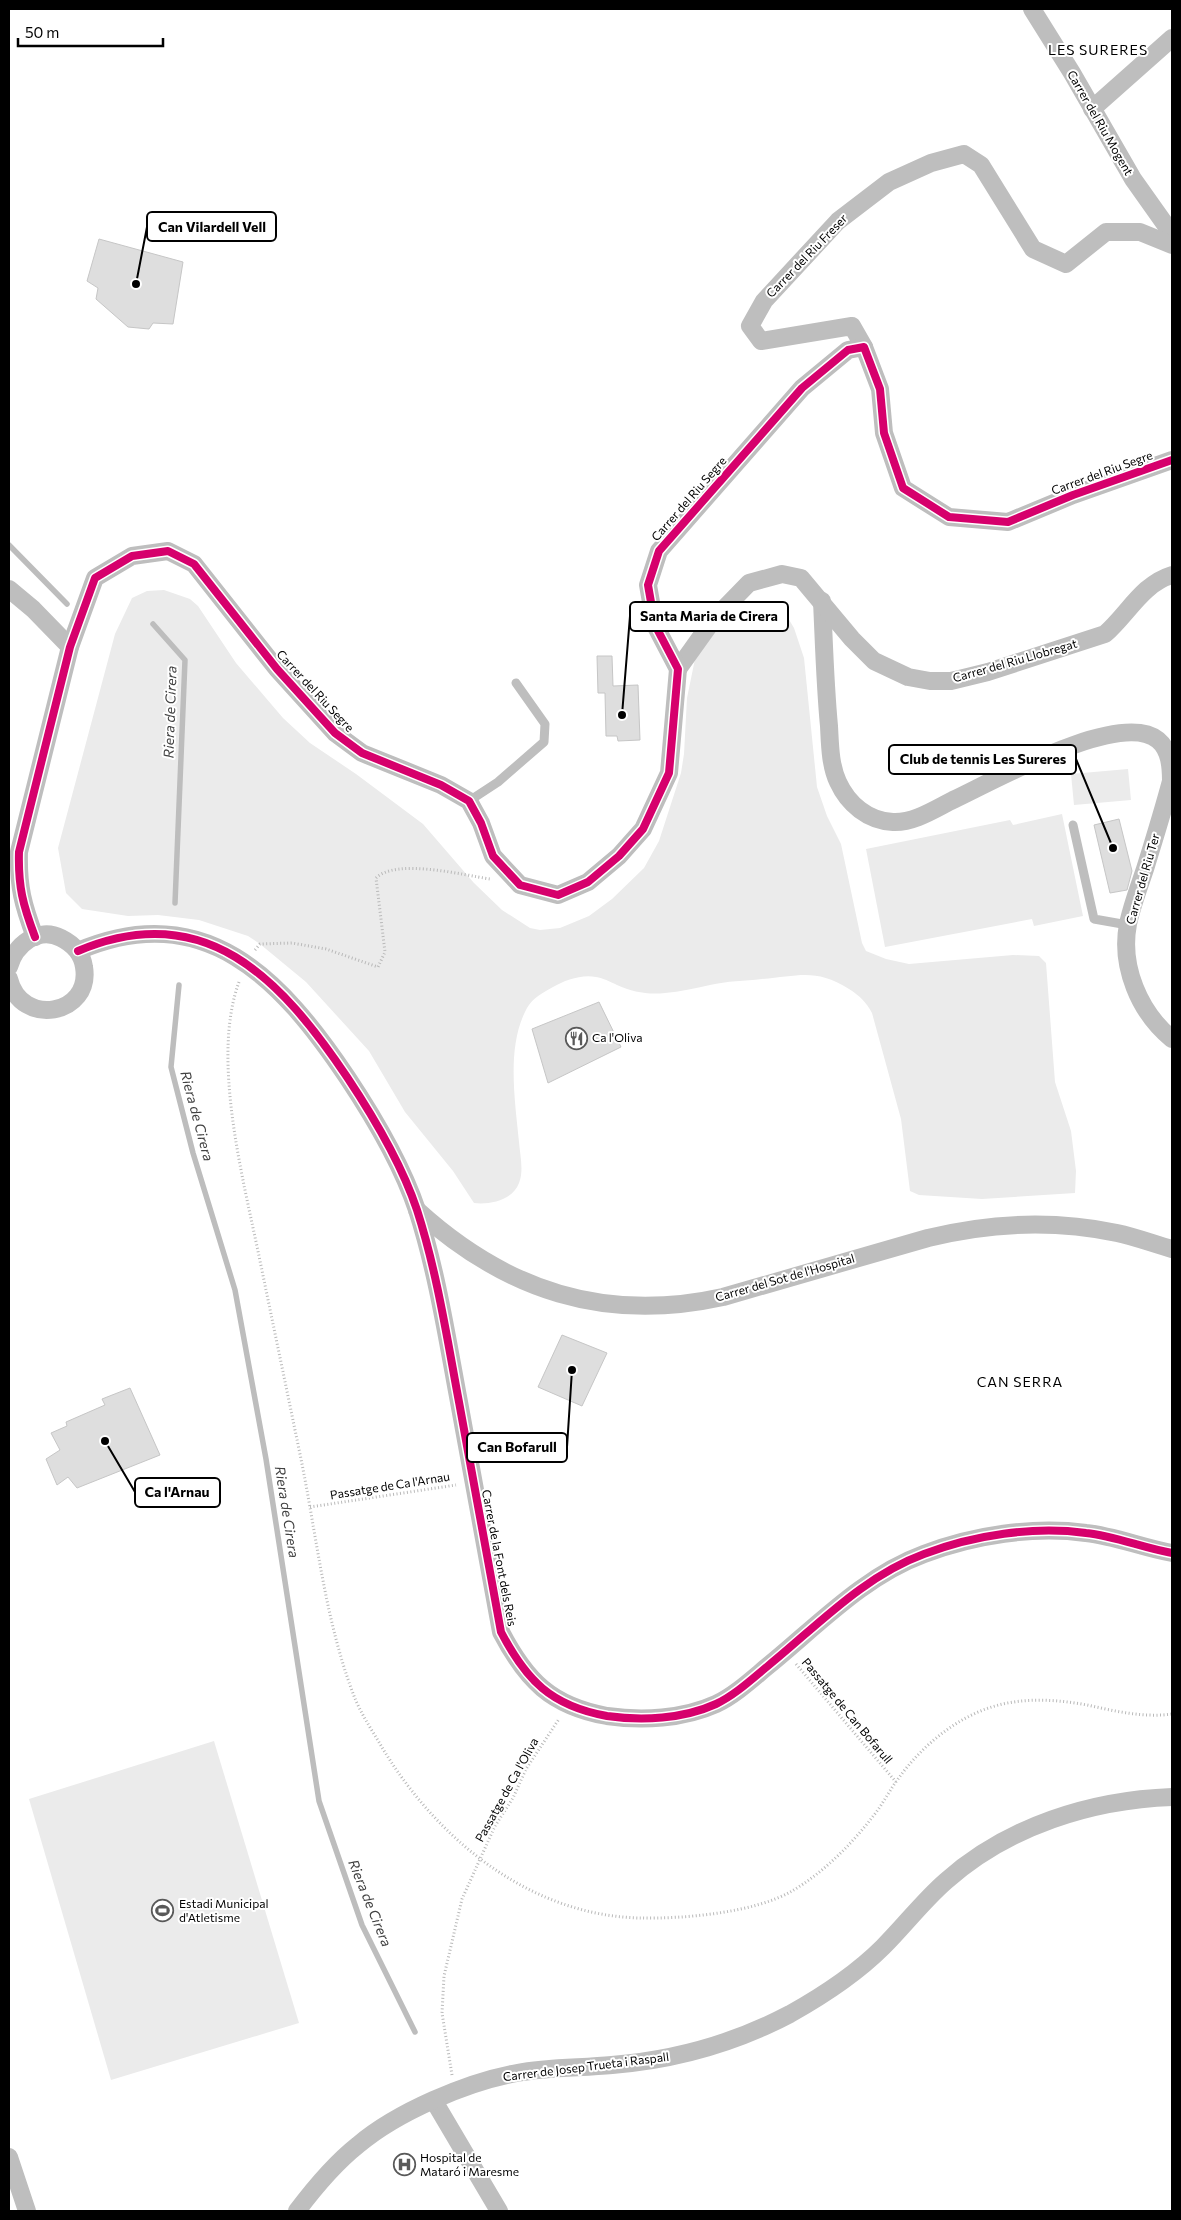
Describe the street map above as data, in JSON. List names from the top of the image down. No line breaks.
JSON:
{"streets":{"street":["Carrer del Riu Mogent","Carrer del Riu Freser","Carrer del Riu Segre","Carrer del Riu Llobregat","Carrer del Riu Ter","Carrer del Sot de l'Hospital","Carrer de la Font dels Reis","Carrer de Josep Trueta i Raspall"],"path":["Passatge de Ca l'Arnau","Passatge de Can Bofarull","Passatge de Ca l'Oliva"]},"crossings":[["Carrer del Riu Freser","Carrer del Riu Segre"],["Carrer del Riu Segre","Carrer del Riu Llobregat"],["Carrer del Riu Llobregat","Carrer del Riu Ter"],["Carrer del Sot de l'Hospital","Carrer de la Font dels Reis"],["Passatge de Ca l'Arnau","Carrer de la Font dels Reis"],["Carrer de la Font dels Reis","Passatge de Can Bofarull"],["Carrer de la Font dels Reis","Passatge de Ca l'Oliva"],["Passatge de Ca l'Oliva","Carrer de Josep Trueta i Raspall"]],"districts":["LES SURERES","CAN SERRA"],"water":["Riera de Cirera"],"places":{"other":["Can Vilardell Vell","Santa Maria de Cirera","Club de tennis Les Sureres","Can Bofarull","Ca l'Arnau"],"restaurant":["Ca l'Oliva"],"sports":["Estadi Municipal d'Atletisme"],"hospital":["Hospital de Mataró i Maresme"]},"scale_bar":"50 m"}
